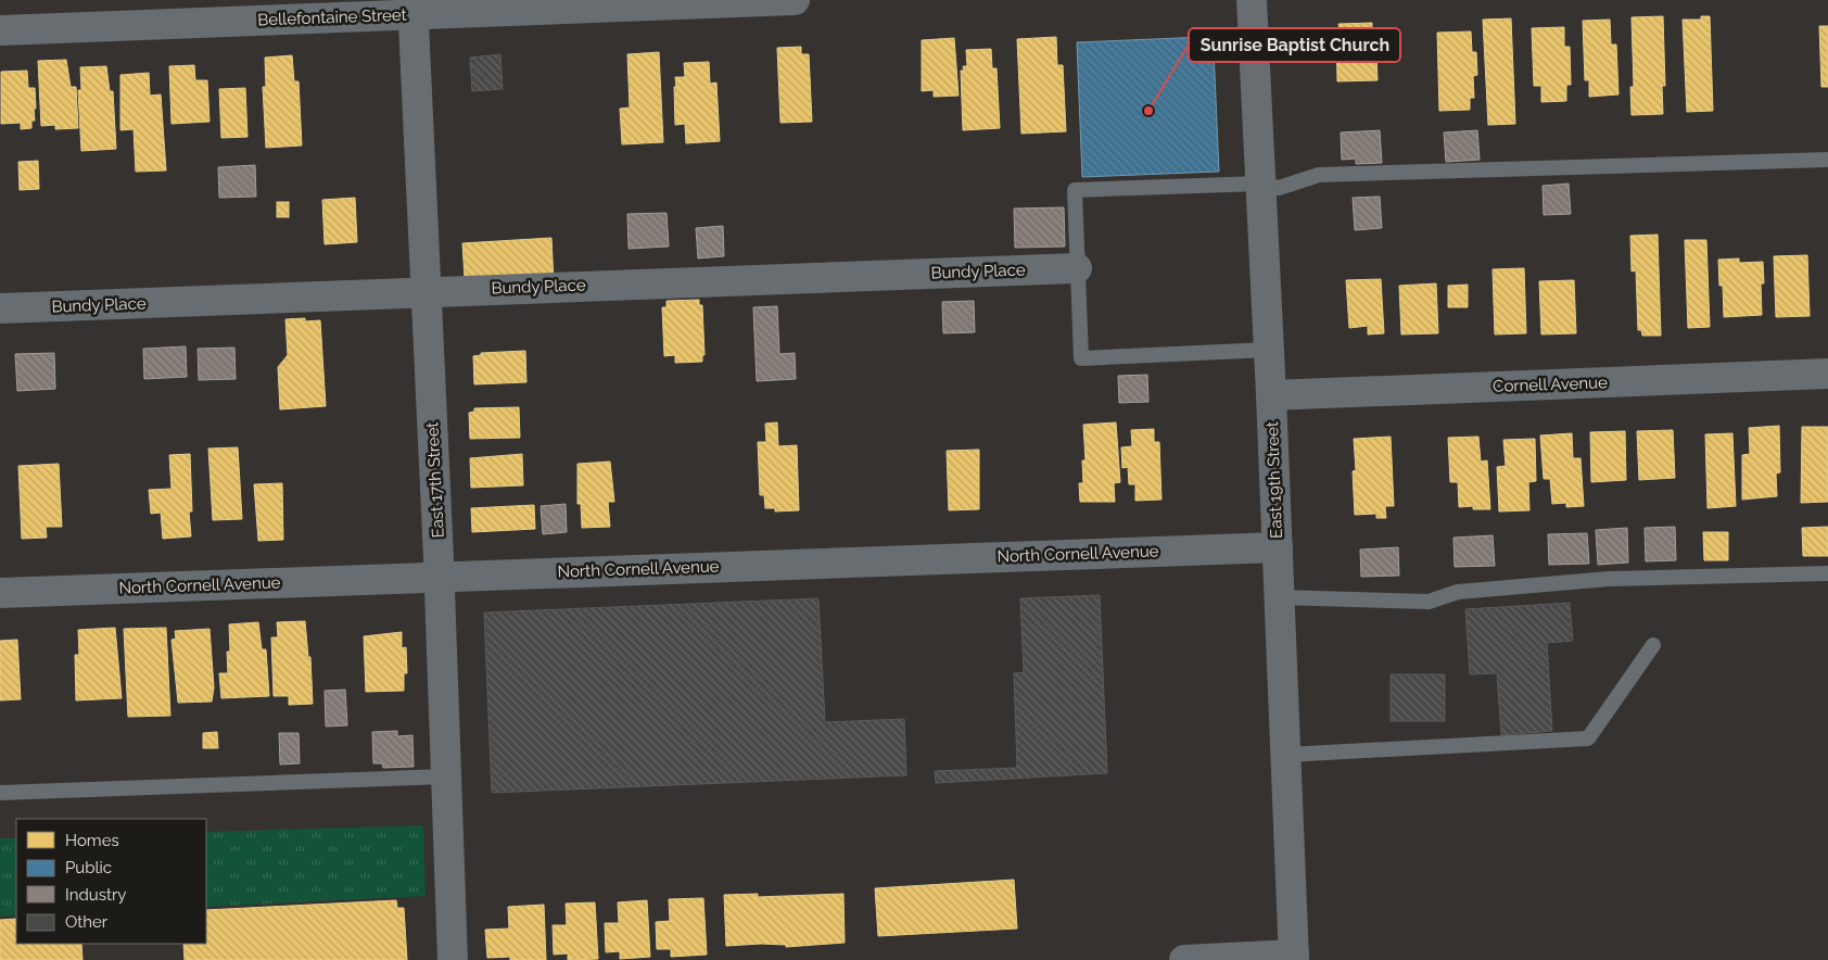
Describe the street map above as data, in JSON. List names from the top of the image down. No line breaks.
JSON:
{"streets":{"street":["Bellefontaine Street","Bundy Place","Cornell Avenue","East 17th Street","East 19th Street","North Cornell Avenue"]},"crossings":[["Bellefontaine Street","East 17th Street"],["Bundy Place","East 17th Street"],["Cornell Avenue","East 19th Street"],["East 17th Street","North Cornell Avenue"],["East 19th Street","North Cornell Avenue"]],"places":["Sunrise Baptist Church"],"legend":["Homes","Public","Industry","Other"]}
